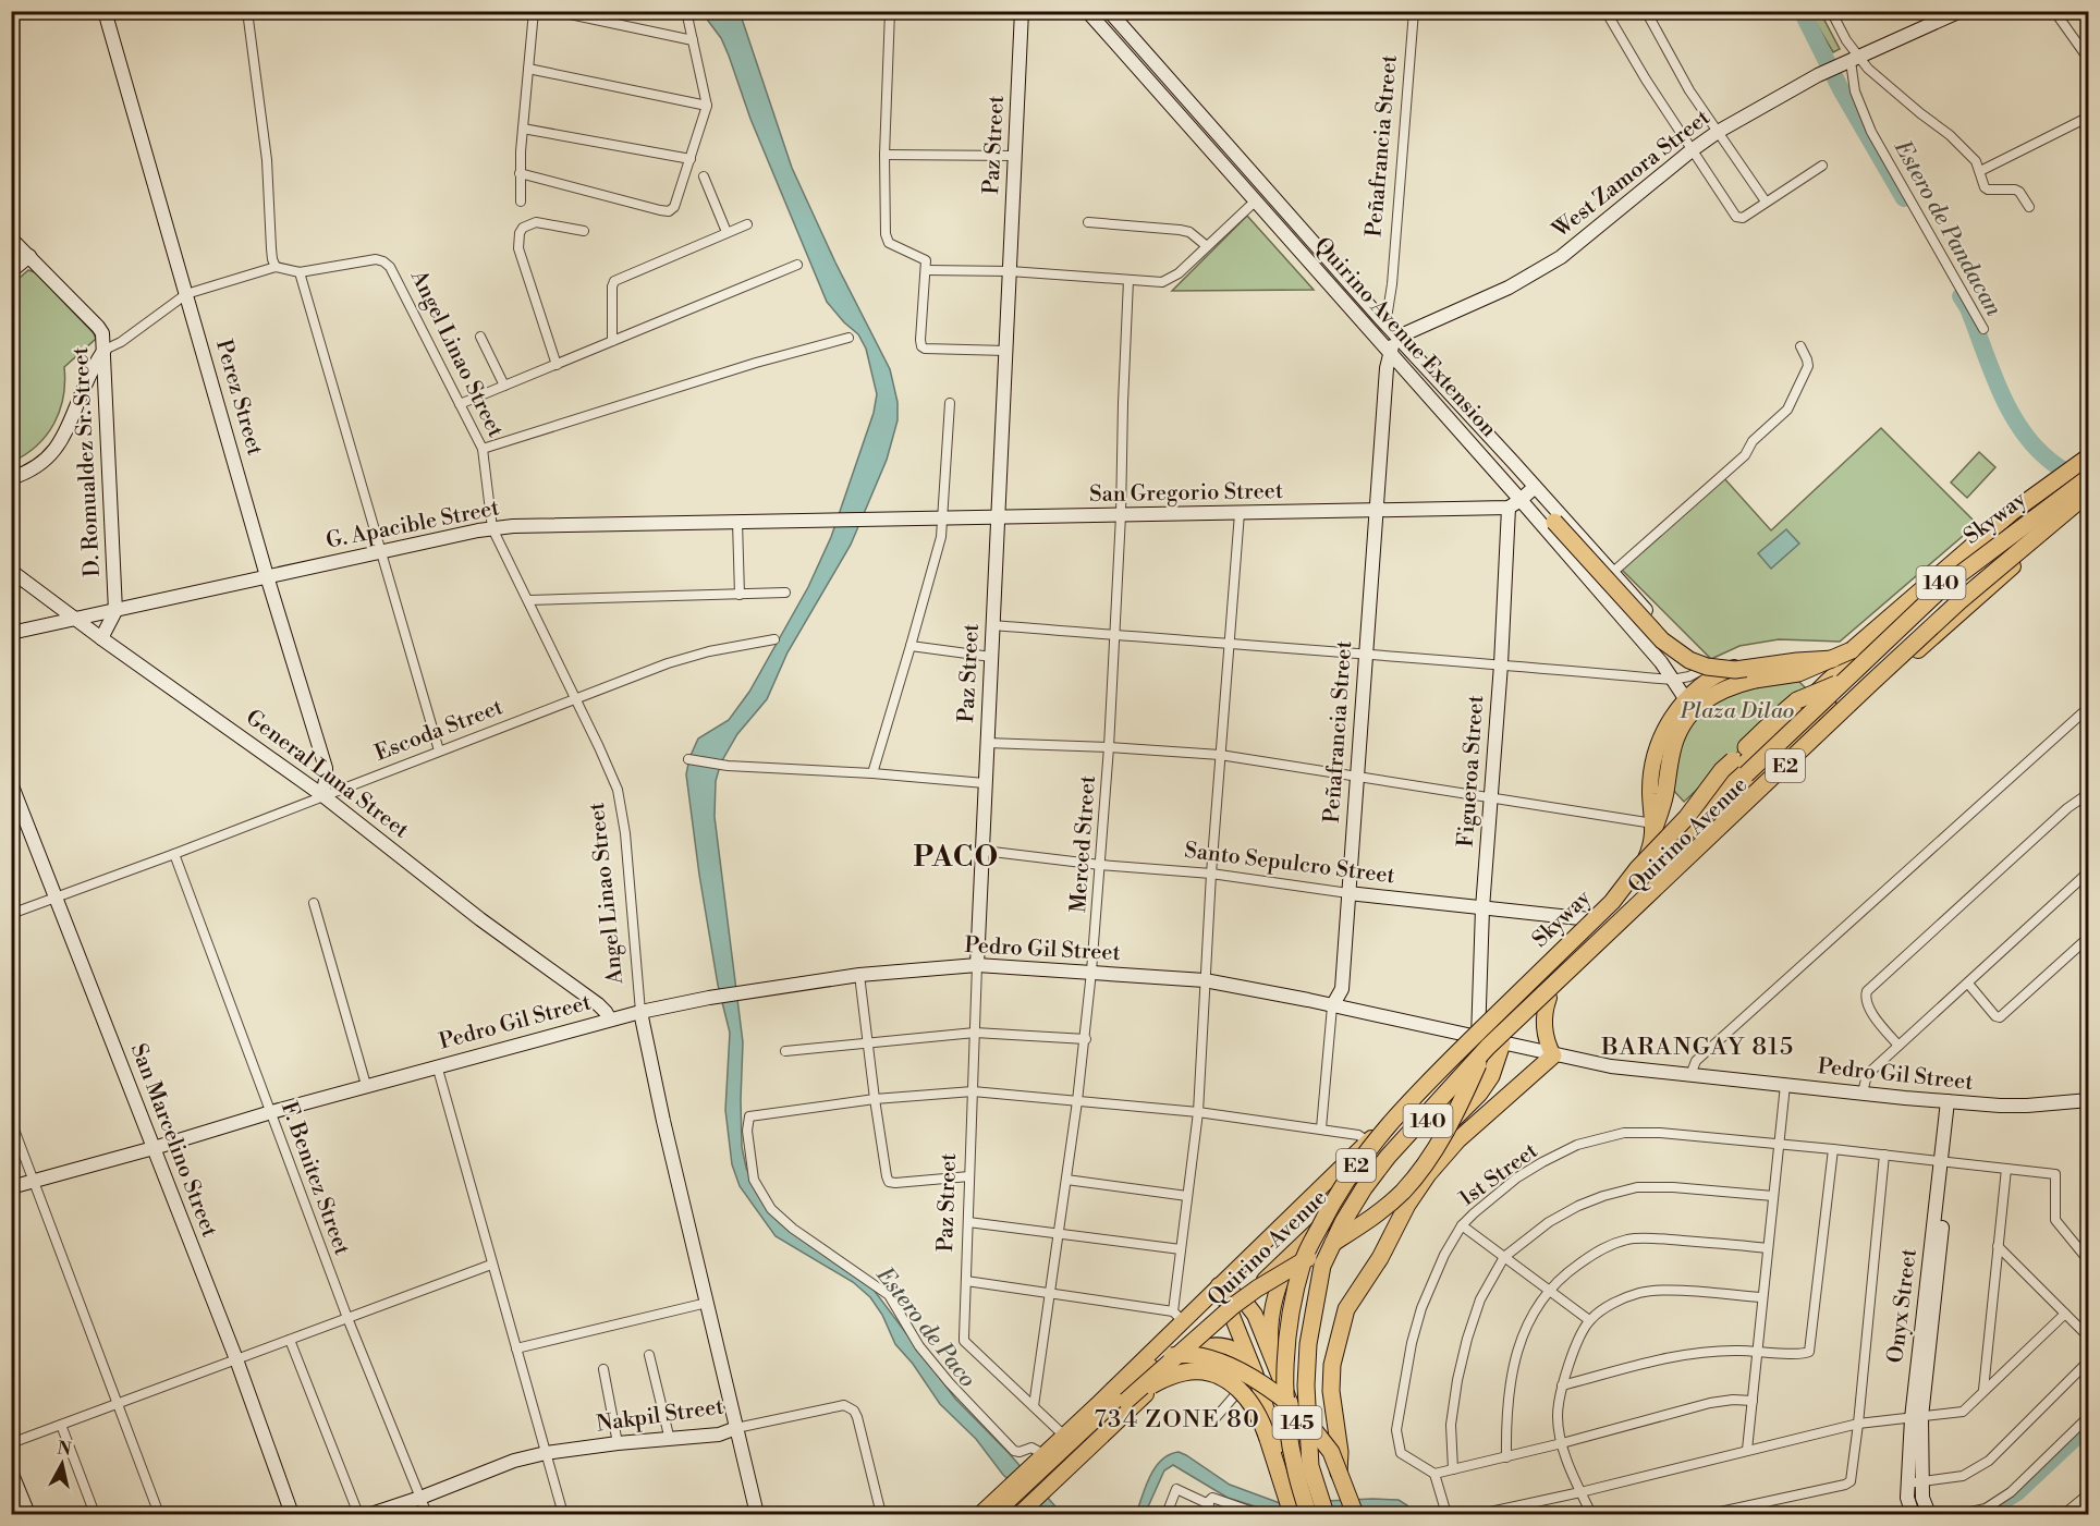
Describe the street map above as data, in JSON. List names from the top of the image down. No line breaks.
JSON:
{"streets":{"highway":["Skyway","E2"],"main road":["Paz Street","Peñafrancia Street","West Zamora Street","Quirino Avenue Extension","Angel Linao Street","Perez Street","D. Romualdez Sr. Street","San Gregorio Street","G. Apacible Street","140","Figueroa Street","General Luna Street","Quirino Avenue","Santo Sepulcro Street","Pedro Gil Street","San Marcelino Street","Onyx Street","Nakpil Street","145"],"street":["Escoda Street","Merced Street","1st Street","F. Benitez Street"]},"crossings":[["Paz Street","San Gregorio Street"],["Paz Street","Merced Street"],["Paz Street","Santo Sepulcro Street"],["Paz Street","Pedro Gil Street"],["Peñafrancia Street","West Zamora Street"],["Peñafrancia Street","Quirino Avenue Extension"],["Peñafrancia Street","San Gregorio Street"],["Peñafrancia Street","Santo Sepulcro Street"],["Peñafrancia Street","Pedro Gil Street"],["West Zamora Street","Quirino Avenue Extension"],["Angel Linao Street","G. Apacible Street"],["Angel Linao Street","Escoda Street"],["Angel Linao Street","Pedro Gil Street"],["Angel Linao Street","Nakpil Street"],["Perez Street","G. Apacible Street"],["Perez Street","Escoda Street"],["Perez Street","General Luna Street"],["D. Romualdez Sr. Street","G. Apacible Street"],["D. Romualdez Sr. Street","General Luna Street"],["San Gregorio Street","G. Apacible Street"],["San Gregorio Street","Figueroa Street"],["San Gregorio Street","Merced Street"],["Skyway","Figueroa Street"],["Skyway","Quirino Avenue"],["Skyway","Pedro Gil Street"],["G. Apacible Street","General Luna Street"],["Escoda Street","General Luna Street"],["Escoda Street","San Marcelino Street"],["Escoda Street","F. Benitez Street"],["Figueroa Street","Quirino Avenue"],["Figueroa Street","Santo Sepulcro Street"],["Figueroa Street","Pedro Gil Street"],["General Luna Street","Pedro Gil Street"],["Quirino Avenue","Santo Sepulcro Street"],["Quirino Avenue","Pedro Gil Street"],["Quirino Avenue","145"],["Merced Street","Santo Sepulcro Street"],["Merced Street","Pedro Gil Street"],["Pedro Gil Street","San Marcelino Street"],["Pedro Gil Street","F. Benitez Street"],["Pedro Gil Street","Onyx Street"],["1st Street","Onyx Street"],["F. Benitez Street","Nakpil Street"]],"districts":["PACO","BARANGAY 815","734 ZONE 80"],"water":["Estero de Pandacan","Estero de Paco"],"parks":["Plaza Dilao"],"north":"top"}
